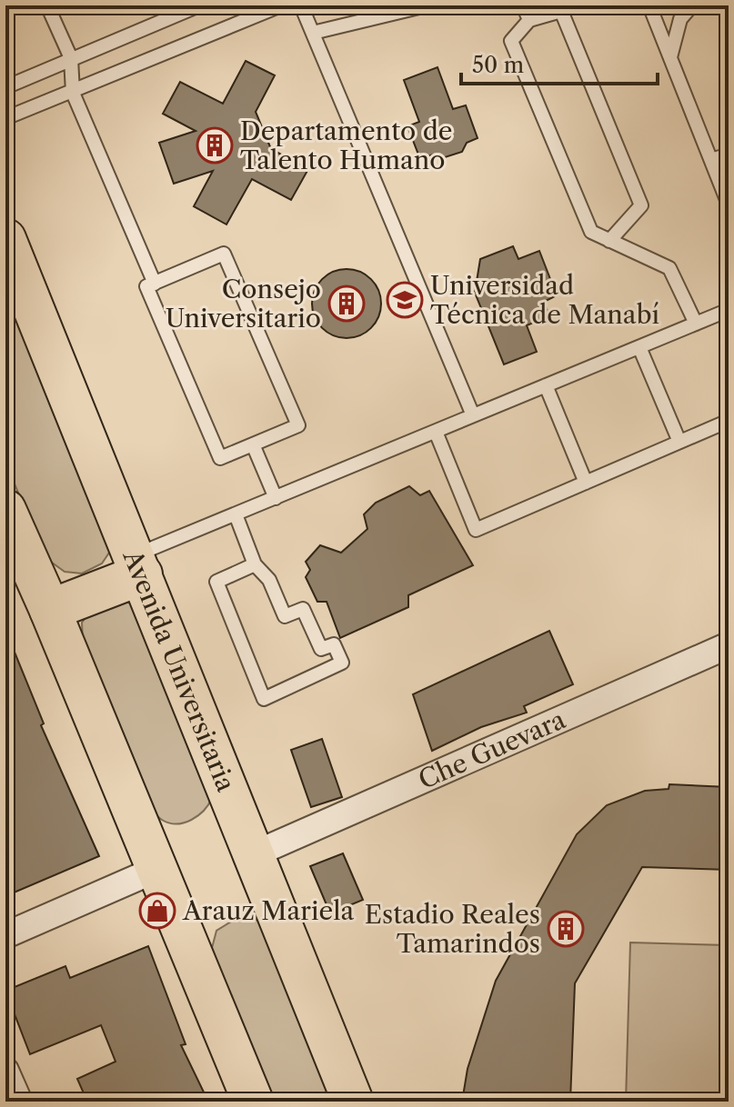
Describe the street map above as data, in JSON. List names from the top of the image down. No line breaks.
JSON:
{"streets":{"main road":["Avenida Universitaria"],"street":["Che Guevara"]},"crossings":[["Avenida Universitaria","Che Guevara"]],"places":{"building":["Departamento de Talento Humano","Consejo Universitario","Estadio Reales Tamarindos"],"school or university":["Universidad Técnica de Manabí"],"shop":["Arauz Mariela"]},"scale_bar":"50 m"}
